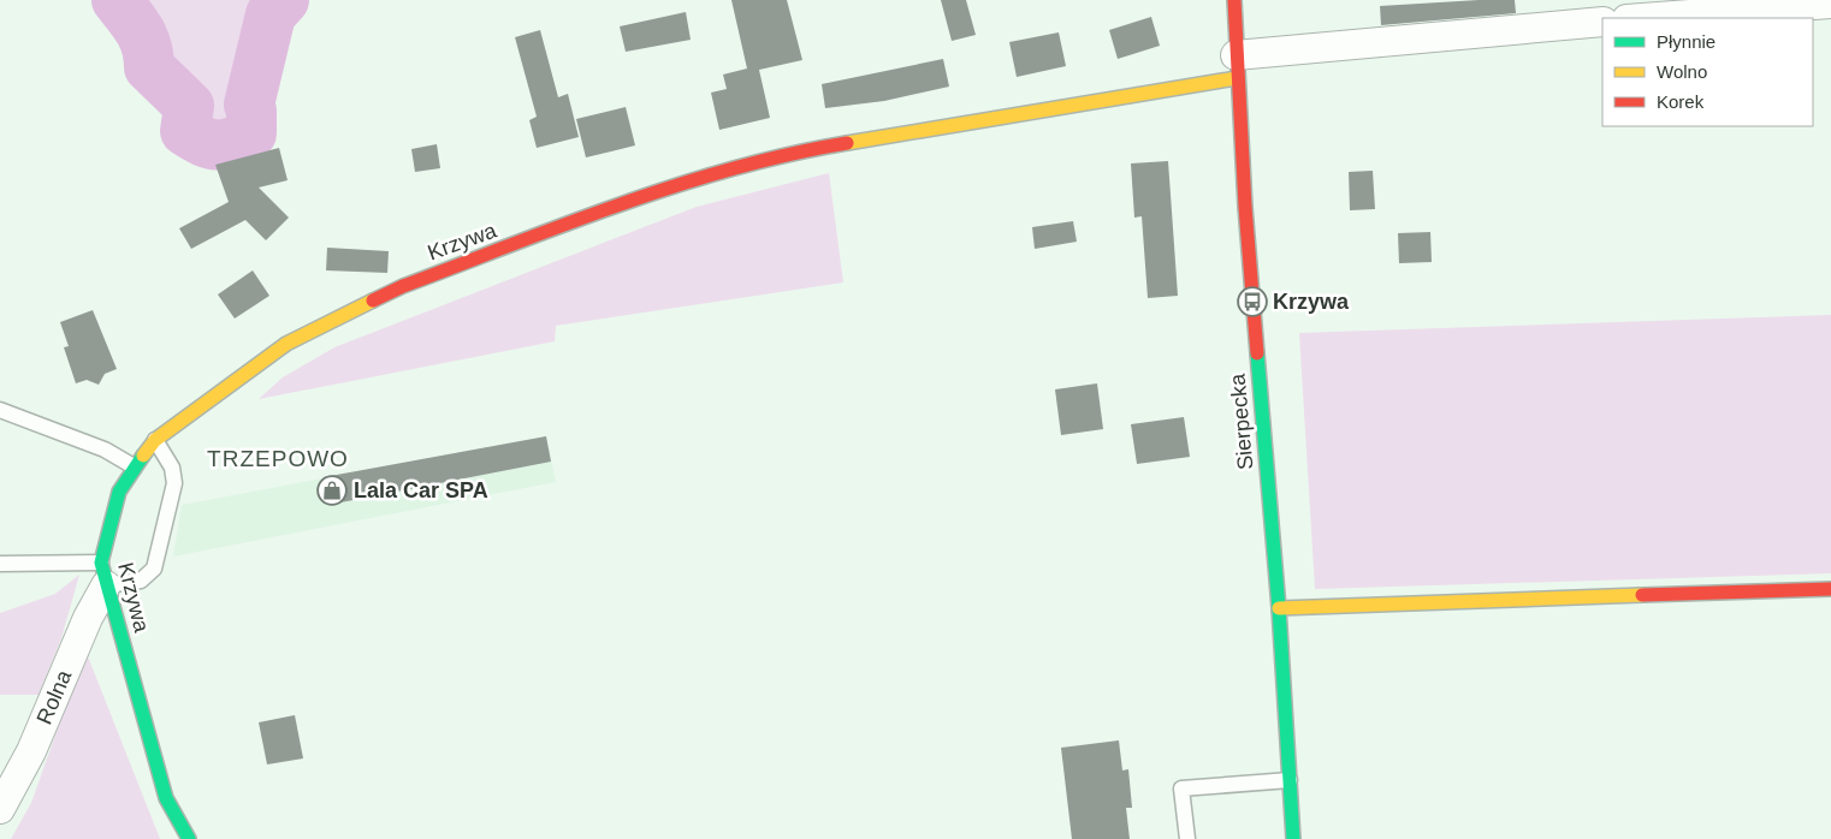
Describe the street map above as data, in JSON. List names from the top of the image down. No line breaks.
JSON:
{"streets":{"street":["Krzywa","Sierpecka","Rolna"]},"crossings":[["Krzywa","Sierpecka"],["Krzywa","Rolna"]],"districts":["TRZEPOWO"],"places":{"bus stop":["Krzywa"],"shop":["Lala Car SPA"]},"legend":["Płynnie","Wolno","Korek"]}
